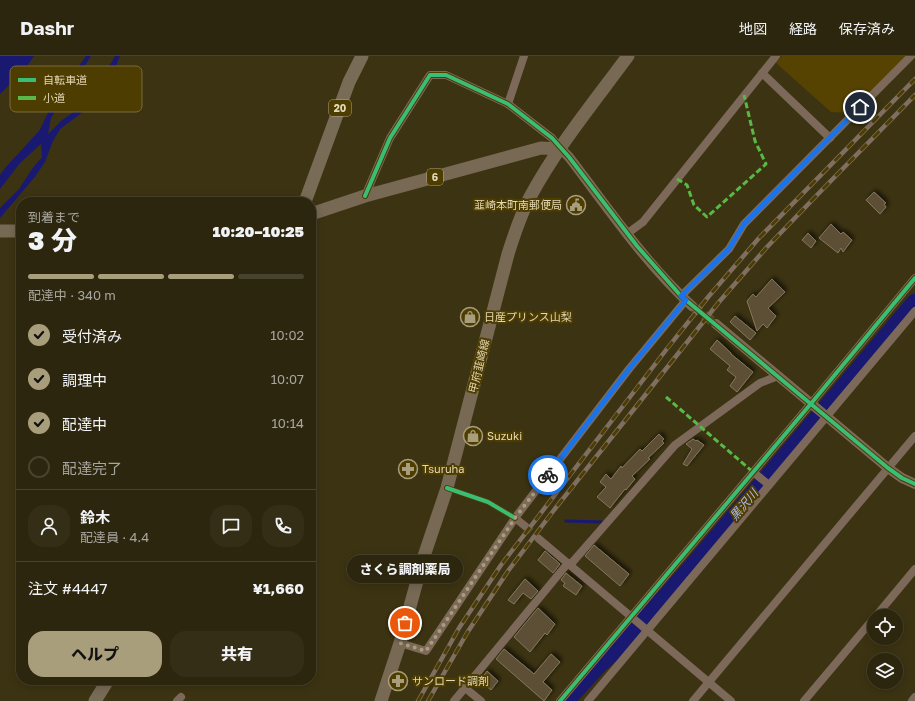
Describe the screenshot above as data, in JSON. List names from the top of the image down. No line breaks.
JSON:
{"streets":{"highway":["20"],"main road":["6","甲府韮崎線"]},"crossings":[["6","甲府韮崎線"]],"water":["黒沢川"],"places":{"public building":["韮崎本町南郵便局"],"shop":["日産プリンス山梨","Suzuki"],"pharmacy":["Tsuruha","サンロード調剤"],"other":["さくら調剤薬局"]},"legend":["自転車道","小道"],"page":{"header":"Dashr","nav":["地図","経路","保存済み"],"heading":["3 分","到着まで","10:20–10:25"],"panel":["鈴木","配達員 · 4.4","注文 #4447","¥1,660"],"bar":"配達中 · 340 m","list":[["受付済み","10:02"],["調理中","10:07"],["配達中","10:14"],"配達完了"],"bubble":"さくら調剤薬局","buttons":["ヘルプ","共有"]}}
